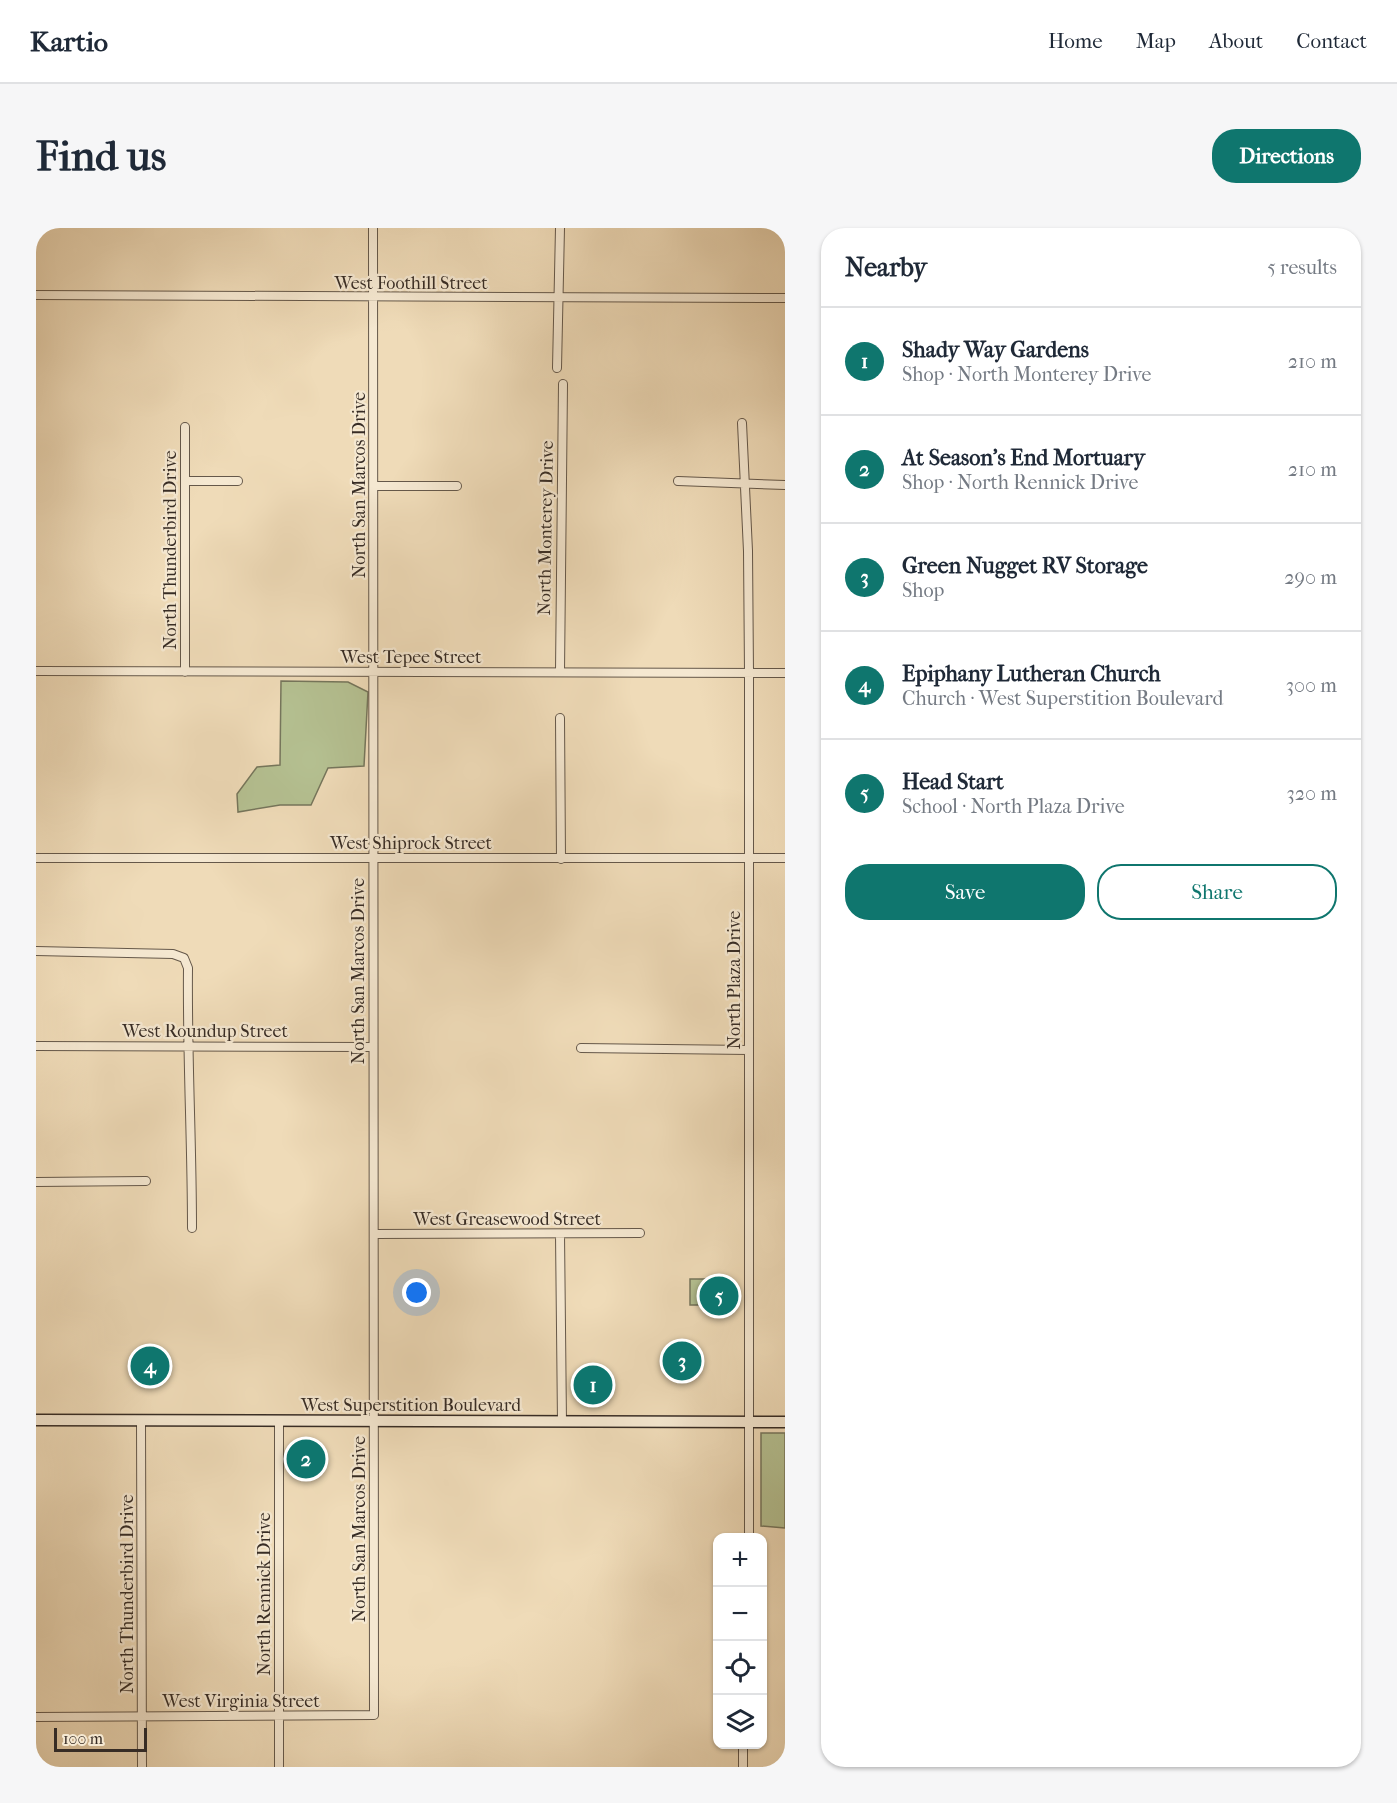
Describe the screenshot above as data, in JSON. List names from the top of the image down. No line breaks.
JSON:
{"streets":{"main road":["West Superstition Boulevard"],"street":["West Foothill Street","North San Marcos Drive","North Monterey Drive","North Thunderbird Drive","West Tepee Street","West Shiprock Street","North Plaza Drive","West Roundup Street","West Greasewood Street","North Rennick Drive","West Virginia Street"]},"crossings":[["West Foothill Street","North San Marcos Drive"],["North San Marcos Drive","West Tepee Street"],["North San Marcos Drive","West Shiprock Street"],["North San Marcos Drive","West Roundup Street"],["North San Marcos Drive","West Greasewood Street"],["North San Marcos Drive","West Superstition Boulevard"],["North San Marcos Drive","West Virginia Street"],["North Monterey Drive","West Tepee Street"],["North Thunderbird Drive","West Tepee Street"],["North Thunderbird Drive","West Superstition Boulevard"],["North Thunderbird Drive","West Virginia Street"],["West Tepee Street","North Plaza Drive"],["West Shiprock Street","North Plaza Drive"],["North Plaza Drive","West Superstition Boulevard"],["West Superstition Boulevard","North Rennick Drive"],["North Rennick Drive","West Virginia Street"]],"scale_bar":"100 m","page":{"header":"Kartio","nav":["Home","Map","About","Contact"],"buttons":["Directions",["Save","Share"]],"title":"Find us","heading":["Nearby","5 results"],"list":[{"mark":"1","name":"Shady Way Gardens","note":"Shop · North Monterey Drive","value":"210 m"},{"mark":"2","name":"At Season's End Mortuary","note":"Shop · North Rennick Drive","value":"210 m"},{"mark":"3","name":"Green Nugget RV Storage","note":"Shop","value":"290 m"},{"mark":"4","name":"Epiphany Lutheran Church","note":"Church · West Superstition Boulevard","value":"300 m"},{"mark":"5","name":"Head Start","note":"School · North Plaza Drive","value":"320 m"}],"pins":["5","3","4","1","2"],"map_buttons":["+","−"],"scale":"100 m"}}
